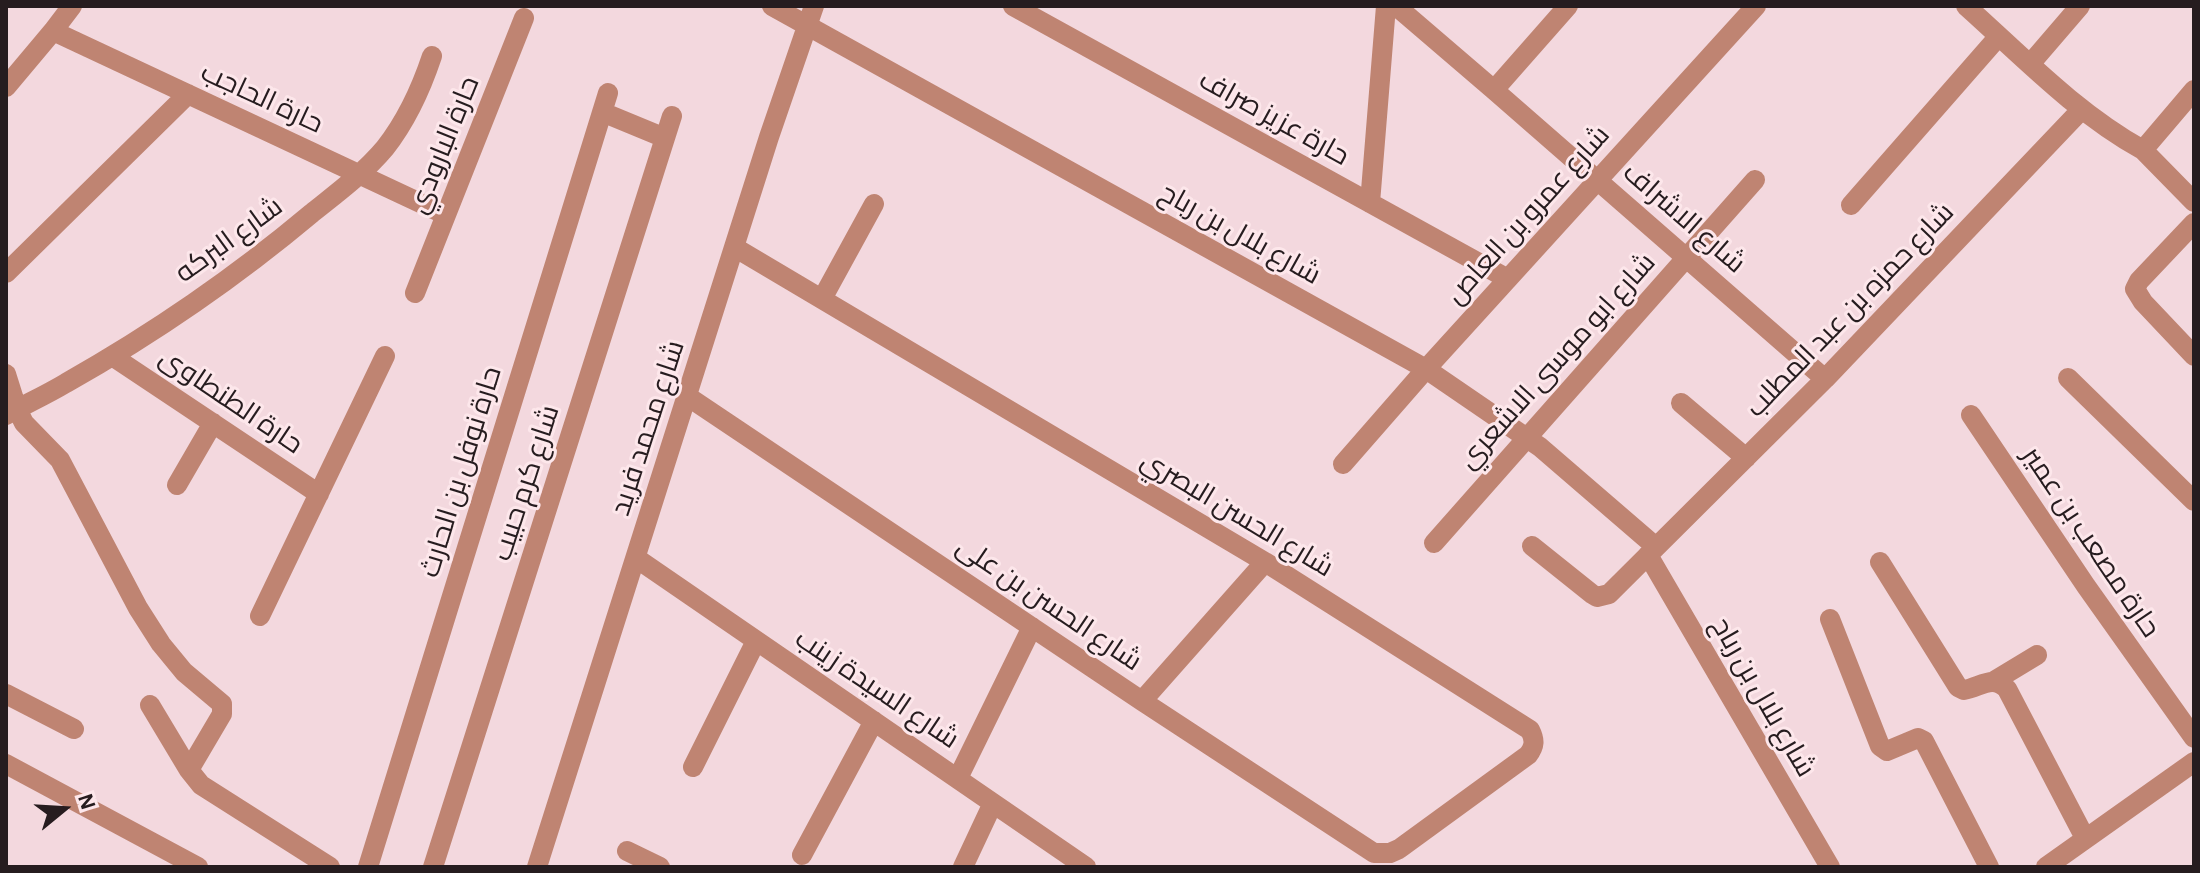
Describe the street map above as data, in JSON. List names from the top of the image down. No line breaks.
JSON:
{"streets":{"street":["حارة الحاجب","حارة عزيز صراف","حارة البارودي","شارع عمرو بن العاص","شارع الاشراف","شارع بلال بن رباح","شارع البركه","شارع حمزه بن عبد المطلب","شارع ابو موسى الاشعري","حارة الطنطاوى","شارع محمد فريد","حارة نوفل بن الحارث","شارع كرم حبيب","شارع الحسن البصري","حارة مصعب بن عمير","شارع الحسن بن على","شارع السيدة زينب"]},"crossings":[["حارة الحاجب","حارة البارودي"],["حارة الحاجب","شارع البركه"],["حارة عزيز صراف","شارع عمرو بن العاص"],["شارع عمرو بن العاص","شارع الاشراف"],["شارع عمرو بن العاص","شارع بلال بن رباح"],["شارع الاشراف","شارع حمزه بن عبد المطلب"],["شارع الاشراف","شارع ابو موسى الاشعري"],["شارع بلال بن رباح","شارع حمزه بن عبد المطلب"],["شارع بلال بن رباح","شارع ابو موسى الاشعري"],["شارع بلال بن رباح","شارع محمد فريد"],["شارع البركه","حارة الطنطاوى"],["شارع محمد فريد","شارع الحسن البصري"],["شارع محمد فريد","شارع الحسن بن على"],["شارع محمد فريد","شارع السيدة زينب"],["حارة نوفل بن الحارث","شارع كرم حبيب"],["شارع الحسن البصري","شارع الحسن بن على"]],"north":"right"}
